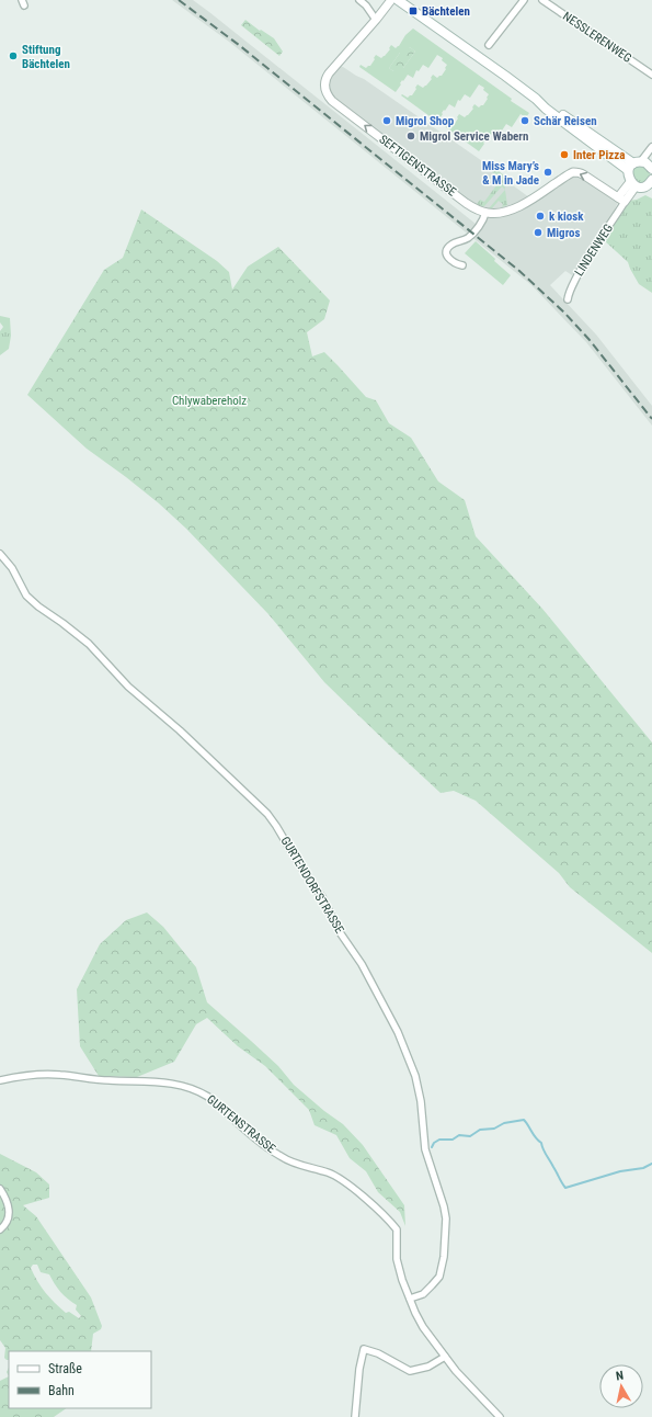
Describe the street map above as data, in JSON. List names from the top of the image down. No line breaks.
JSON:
{"streets":{"street":["NESSLERENWEG","SEFTIGENSTRASSE","LINDENWEG","GURTENDORFSTRASSE","GURTENSTRASSE"]},"crossings":[["GURTENDORFSTRASSE","GURTENSTRASSE"]],"parks":["Chlywabereholz"],"places":{"transit":["Bächtelen"],"other":["Stiftung Bächtelen","Migrol Shop","Schär Reisen","Migrol Service Wabern","Inter Pizza","Miss Mary’s & M in Jade","k kiosk","Migros"]},"legend":["Straße","Bahn"],"north":"top"}
